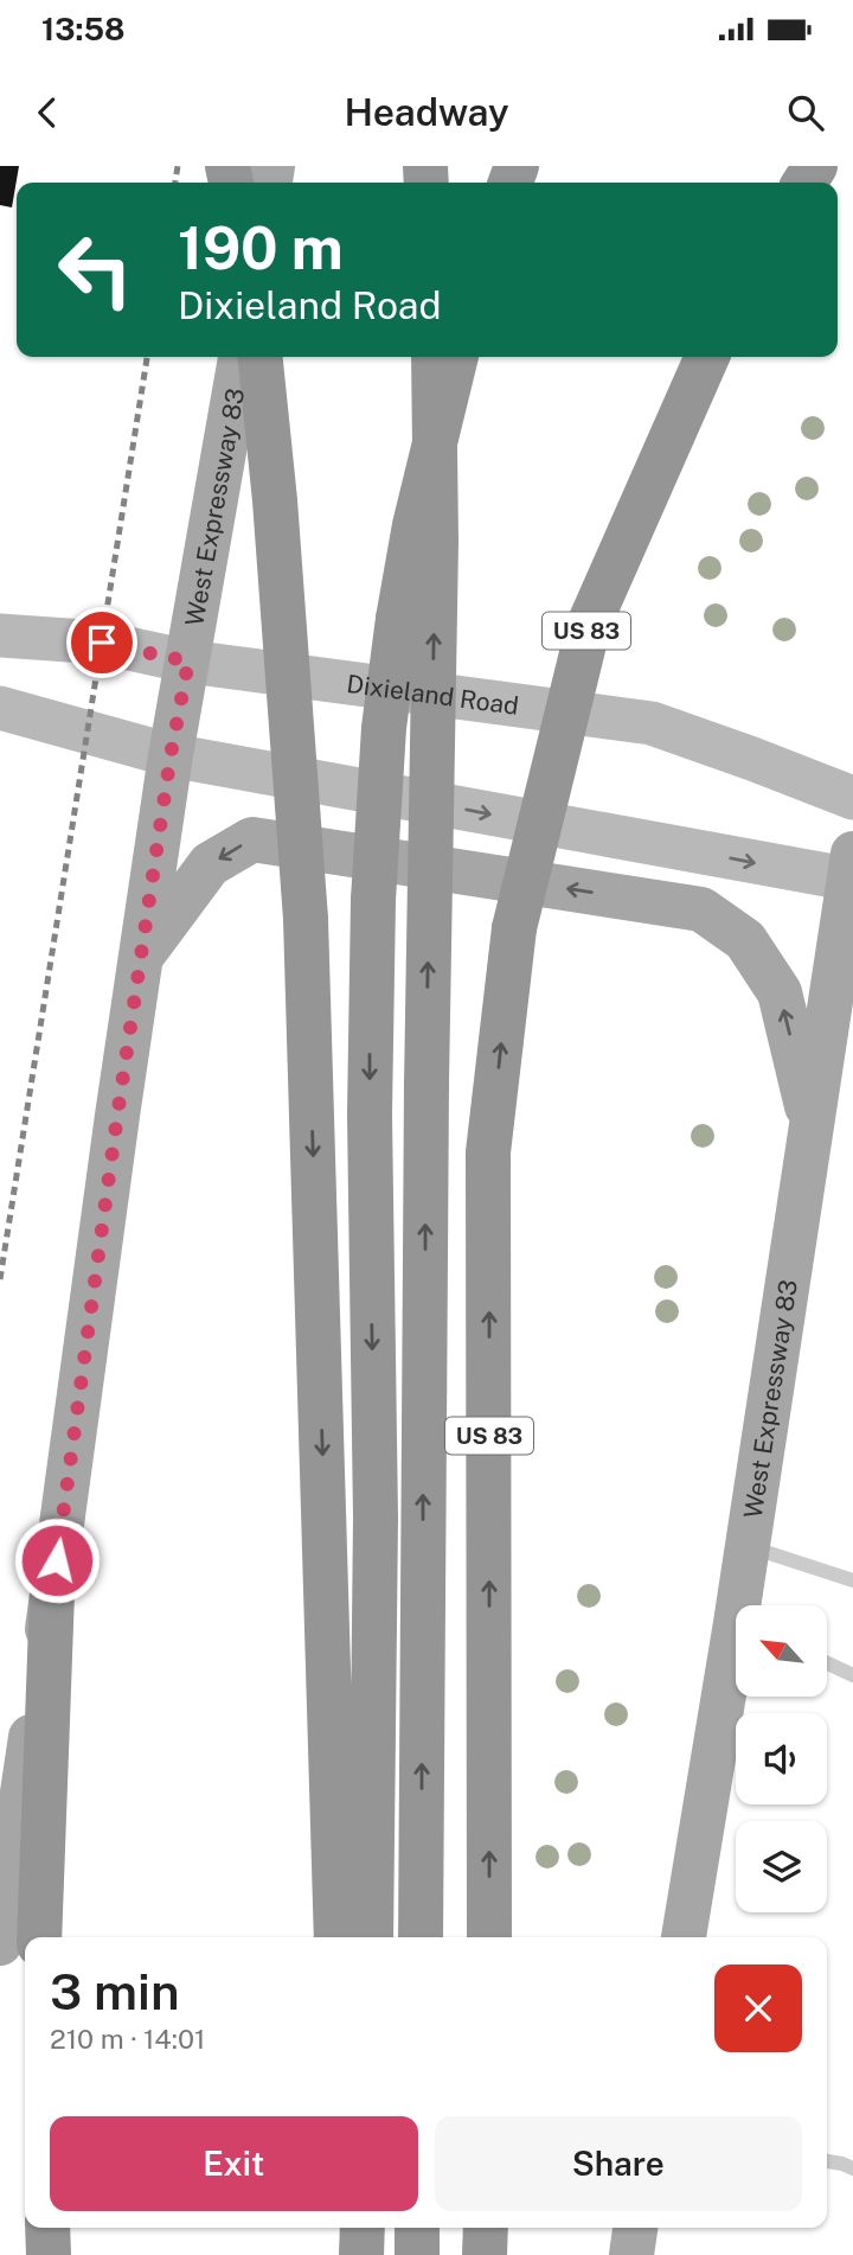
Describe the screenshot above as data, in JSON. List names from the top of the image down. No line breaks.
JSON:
{"streets":{"highway":["US 83"],"main road":["West Expressway 83","Dixieland Road"]},"crossings":[["West Expressway 83","Dixieland Road"]],"north":"top left","page":{"status":"13:58","header":"Headway","turn":["190 m","Dixieland Road"],"heading":["3 min","210 m · 14:01"],"buttons":["Exit","Share"]}}
